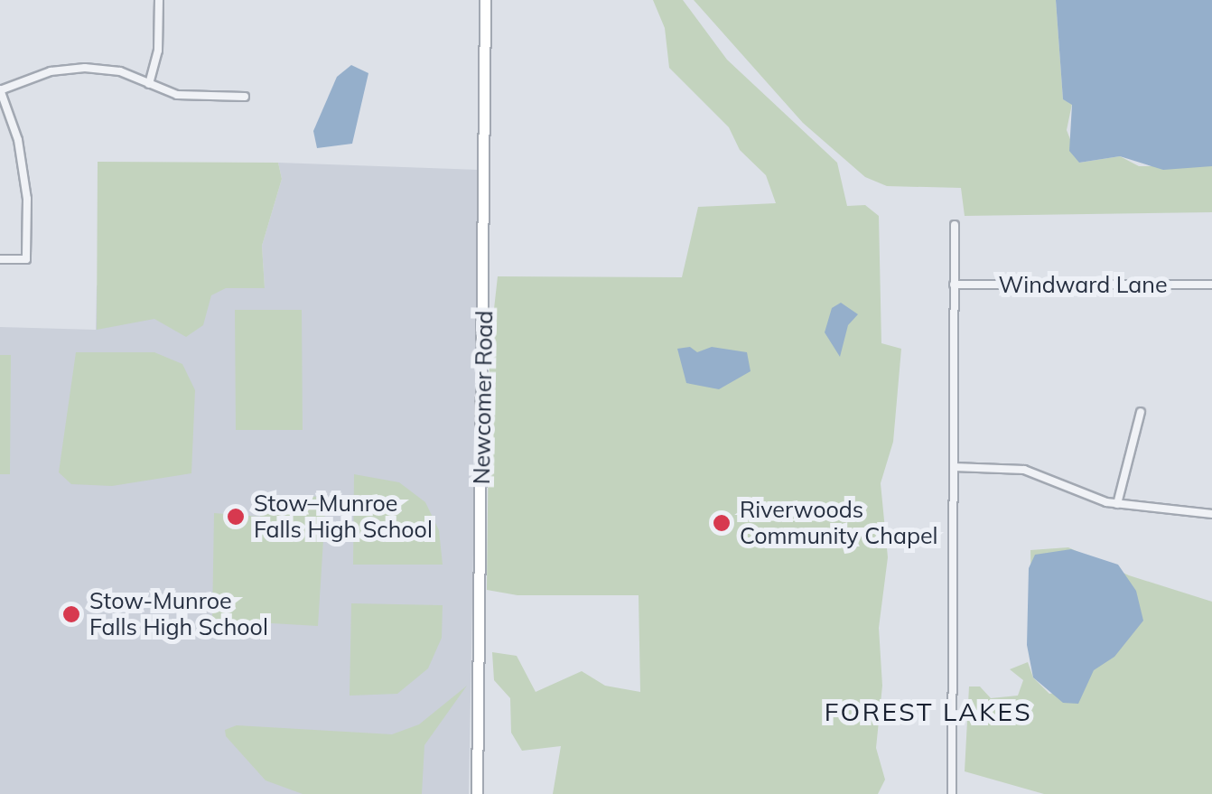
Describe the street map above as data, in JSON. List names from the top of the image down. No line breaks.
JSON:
{"streets":{"street":["Windward Lane","Newcomer Road"]},"districts":["FOREST LAKES"],"places":["Stow–Munroe Falls High School","Riverwoods Community Chapel","Stow-Munroe Falls High School"]}
